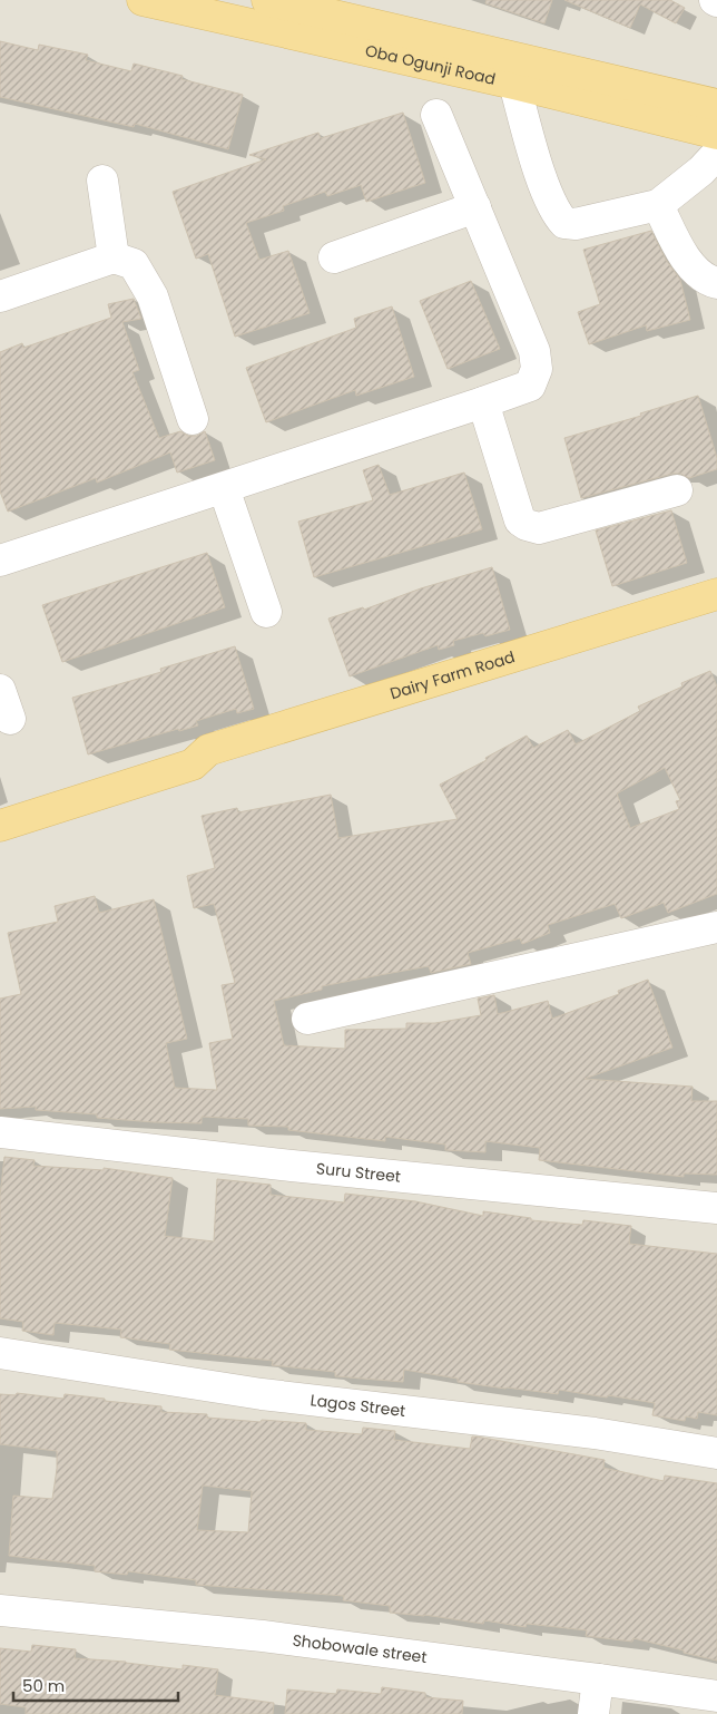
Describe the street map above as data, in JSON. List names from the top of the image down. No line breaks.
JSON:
{"streets":{"main road":["Oba Ogunji Road","Dairy Farm Road"],"street":["Suru Street","Lagos Street","Shobowale street"]},"scale_bar":"50 m"}
